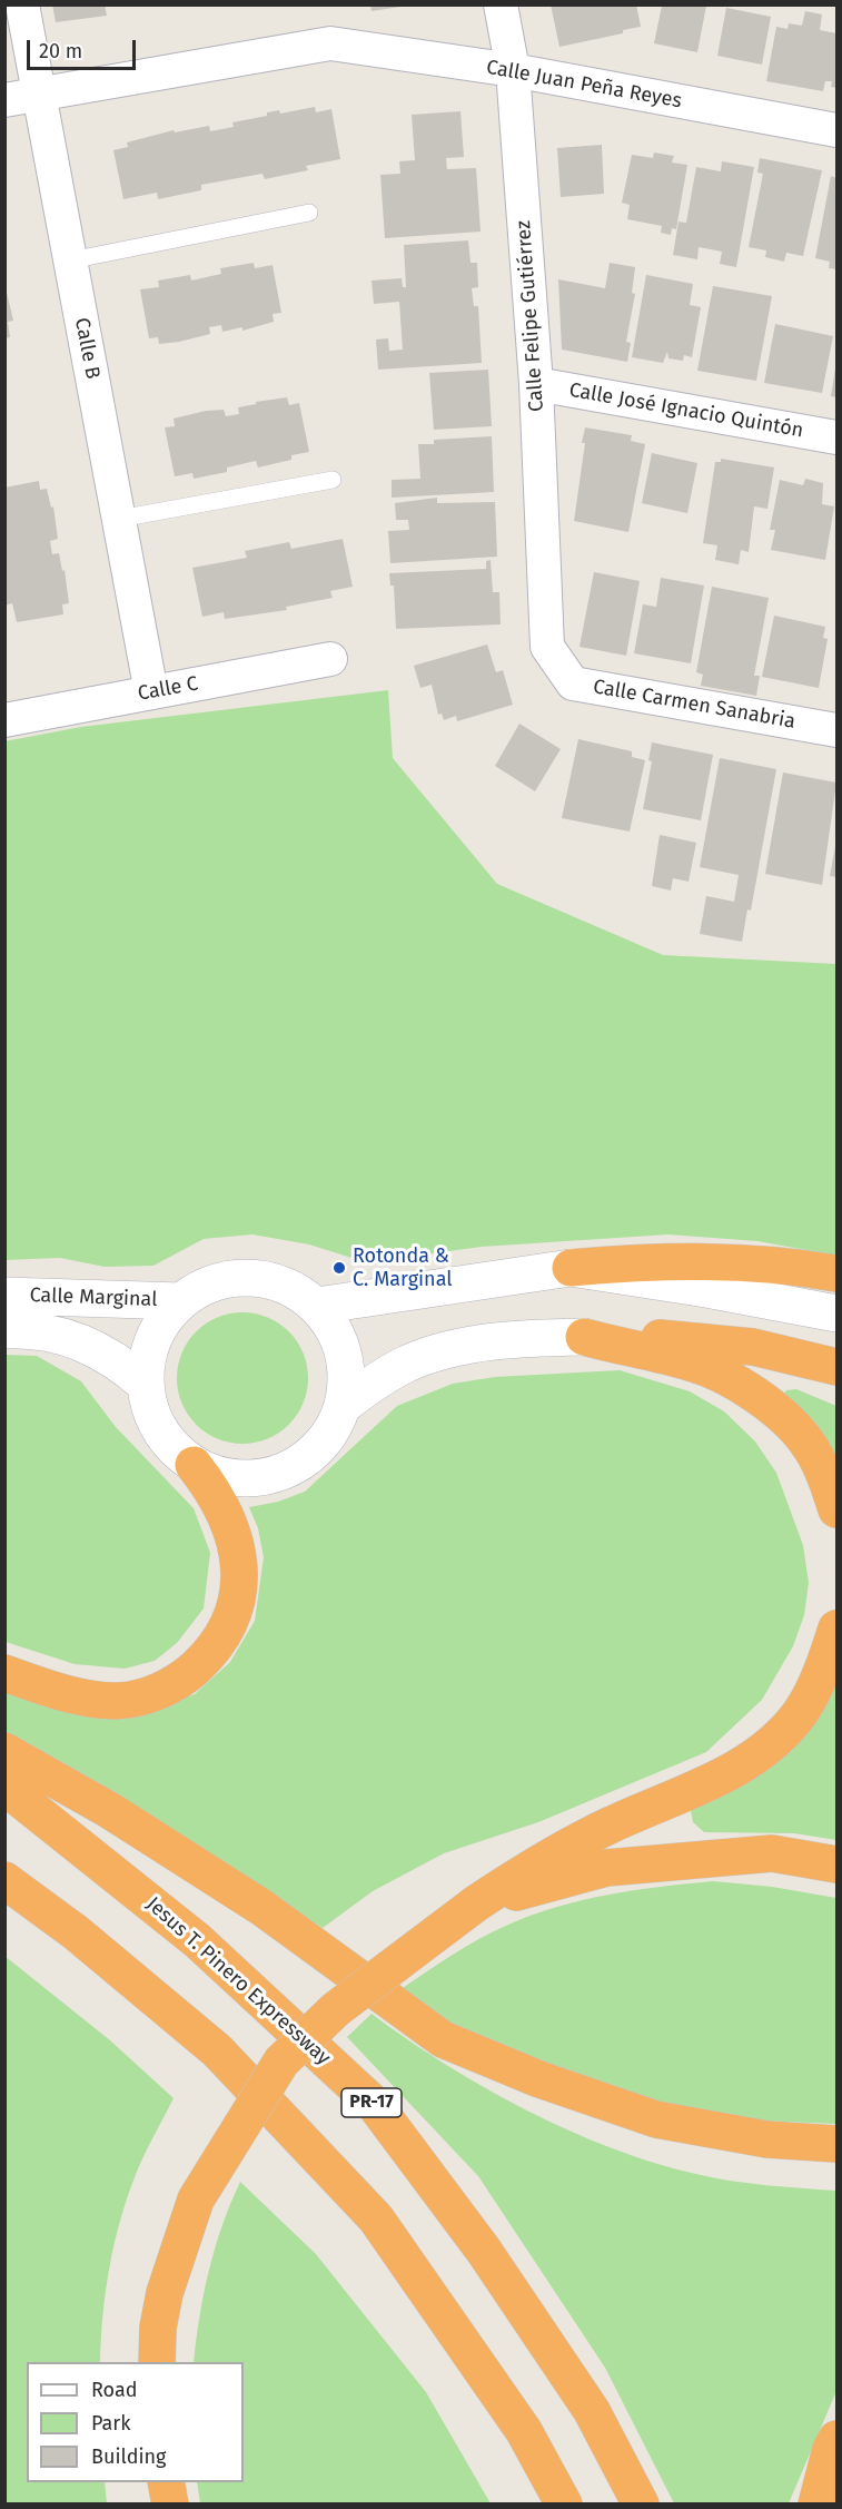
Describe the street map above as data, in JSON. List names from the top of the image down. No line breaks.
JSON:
{"streets":{"highway":["Jesus T. Pinero Expressway","PR-17"],"street":["Calle Juan Peña Reyes","Calle Felipe Gutiérrez","Calle B","Calle José Ignacio Quintón","Calle C","Calle Carmen Sanabria","Calle Marginal"]},"crossings":[["Calle Juan Peña Reyes","Calle Felipe Gutiérrez"],["Calle Juan Peña Reyes","Calle B"],["Calle Felipe Gutiérrez","Calle José Ignacio Quintón"],["Calle Felipe Gutiérrez","Calle Carmen Sanabria"],["Calle B","Calle C"]],"places":["Rotonda & C. Marginal"],"legend":["Road","Park","Building"],"scale_bar":"20 m"}
